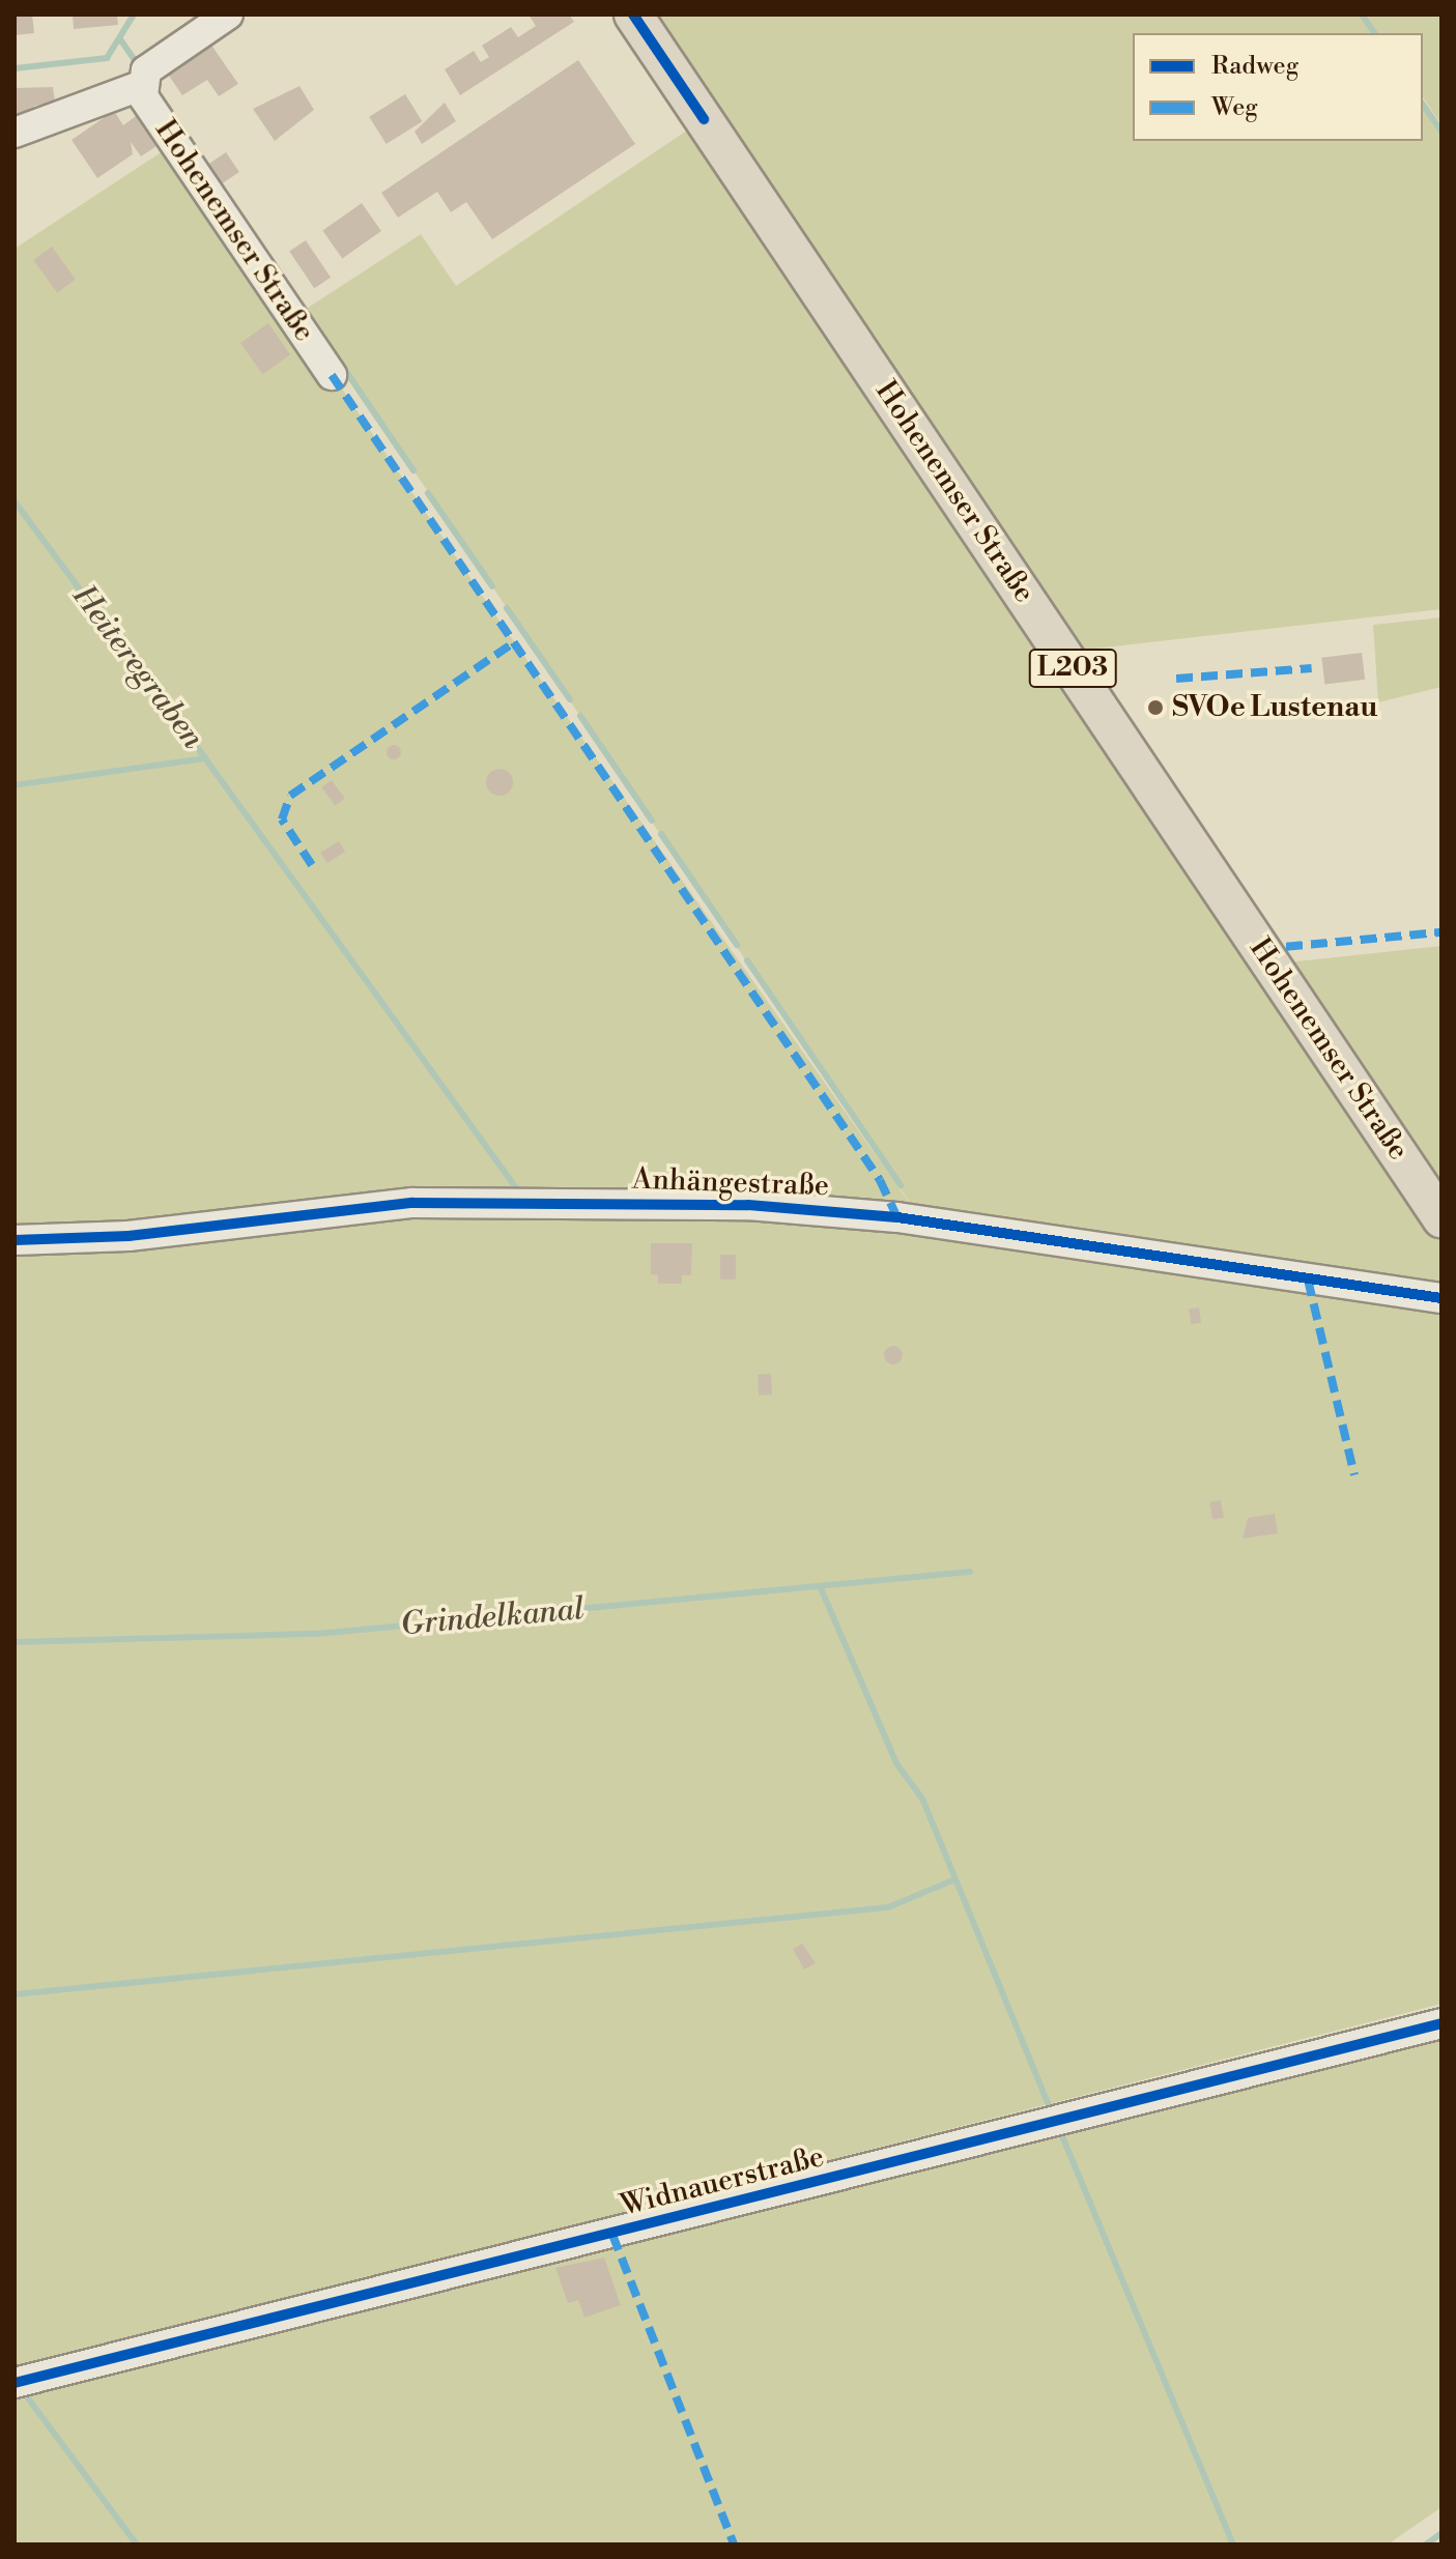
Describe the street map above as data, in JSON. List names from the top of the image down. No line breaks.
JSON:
{"streets":{"main road":["Hohenemser Straße","L203"],"street":["Anhängestraße","Widnauerstraße"]},"water":["Heiteregraben","Grindelkanal"],"places":["SVOe Lustenau"],"legend":["Radweg","Weg"]}
